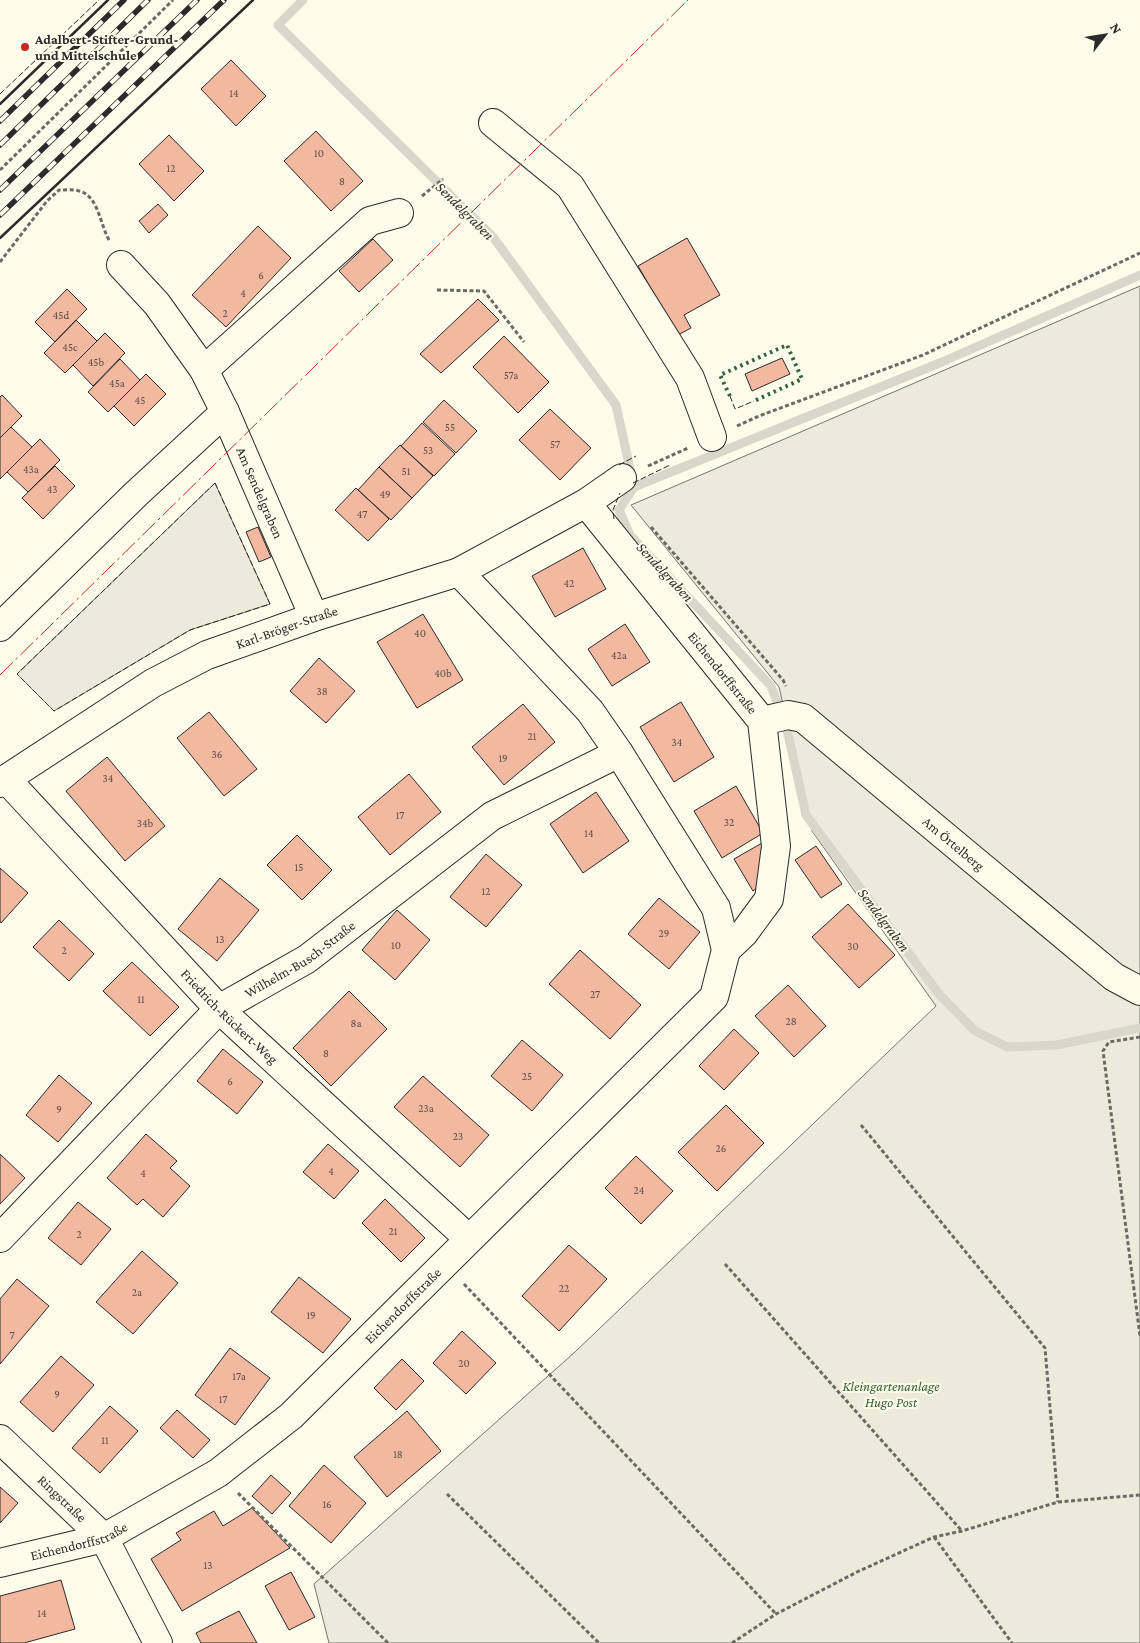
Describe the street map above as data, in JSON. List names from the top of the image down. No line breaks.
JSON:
{"streets":{"street":["Am Sendelgraben","Karl-Bröger-Straße","Eichendorffstraße","Am Örtelberg","Wilhelm-Busch-Straße","Friedrich-Rückert-Weg","Ringstraße"]},"crossings":[["Am Sendelgraben","Karl-Bröger-Straße"],["Karl-Bröger-Straße","Eichendorffstraße"],["Karl-Bröger-Straße","Friedrich-Rückert-Weg"],["Eichendorffstraße","Am Örtelberg"],["Eichendorffstraße","Wilhelm-Busch-Straße"],["Eichendorffstraße","Friedrich-Rückert-Weg"],["Eichendorffstraße","Ringstraße"],["Wilhelm-Busch-Straße","Friedrich-Rückert-Weg"]],"water":["Sendelgraben"],"parks":["Kleingartenanlage Hugo Post"],"places":["Adalbert-Stifter-Grund- und Mittelschule"],"house_numbers":["14","10","12","8","6","4","2","45d","45c","45b","57a","45a","45","55","57","53","43a","51","43","49","47","42","40","42a","40b","38","21","34","36","19","34","17","32","34b","14","15","12","29","13","10","30","2","27","11","28","8a","8","25","6","23a","9","23","26","4","4","24","21","2","22","2a","19","7","20","17a","9","17","11","18","16","13","14"],"north":"top right"}
